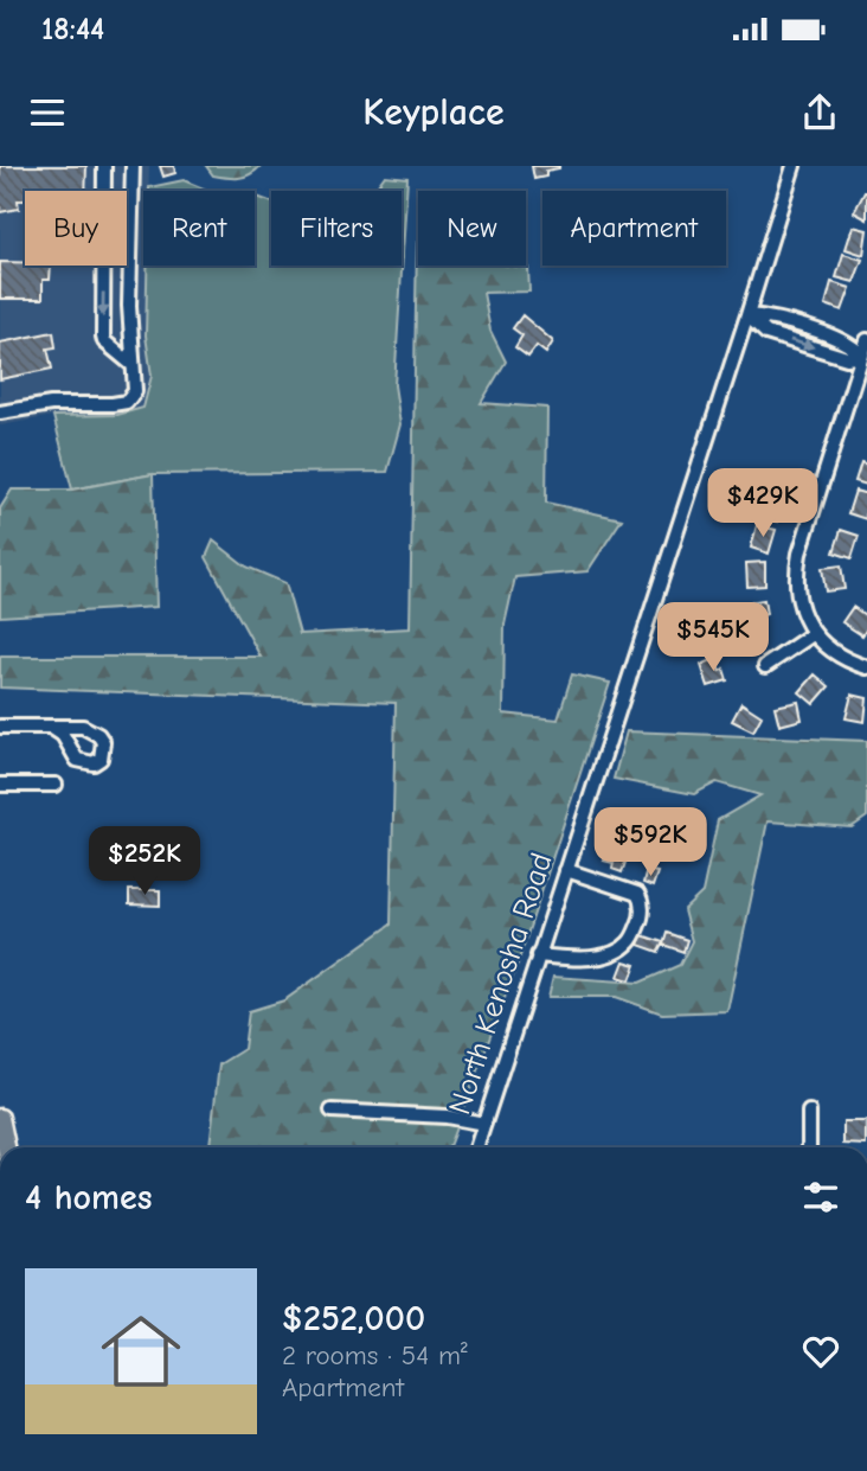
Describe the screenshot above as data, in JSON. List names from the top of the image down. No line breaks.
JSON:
{"streets":{"street":["North Kenosha Road"]},"page":{"status":"18:44","header":"Keyplace","chip":["Buy","Rent","Filters","New","Apartment"],"price":["$429K","$545K","$592K","$252K"],"heading":"4 homes","list":[{"name":"$252,000","note":"2 rooms · 54 m² · Apartment"}]}}
